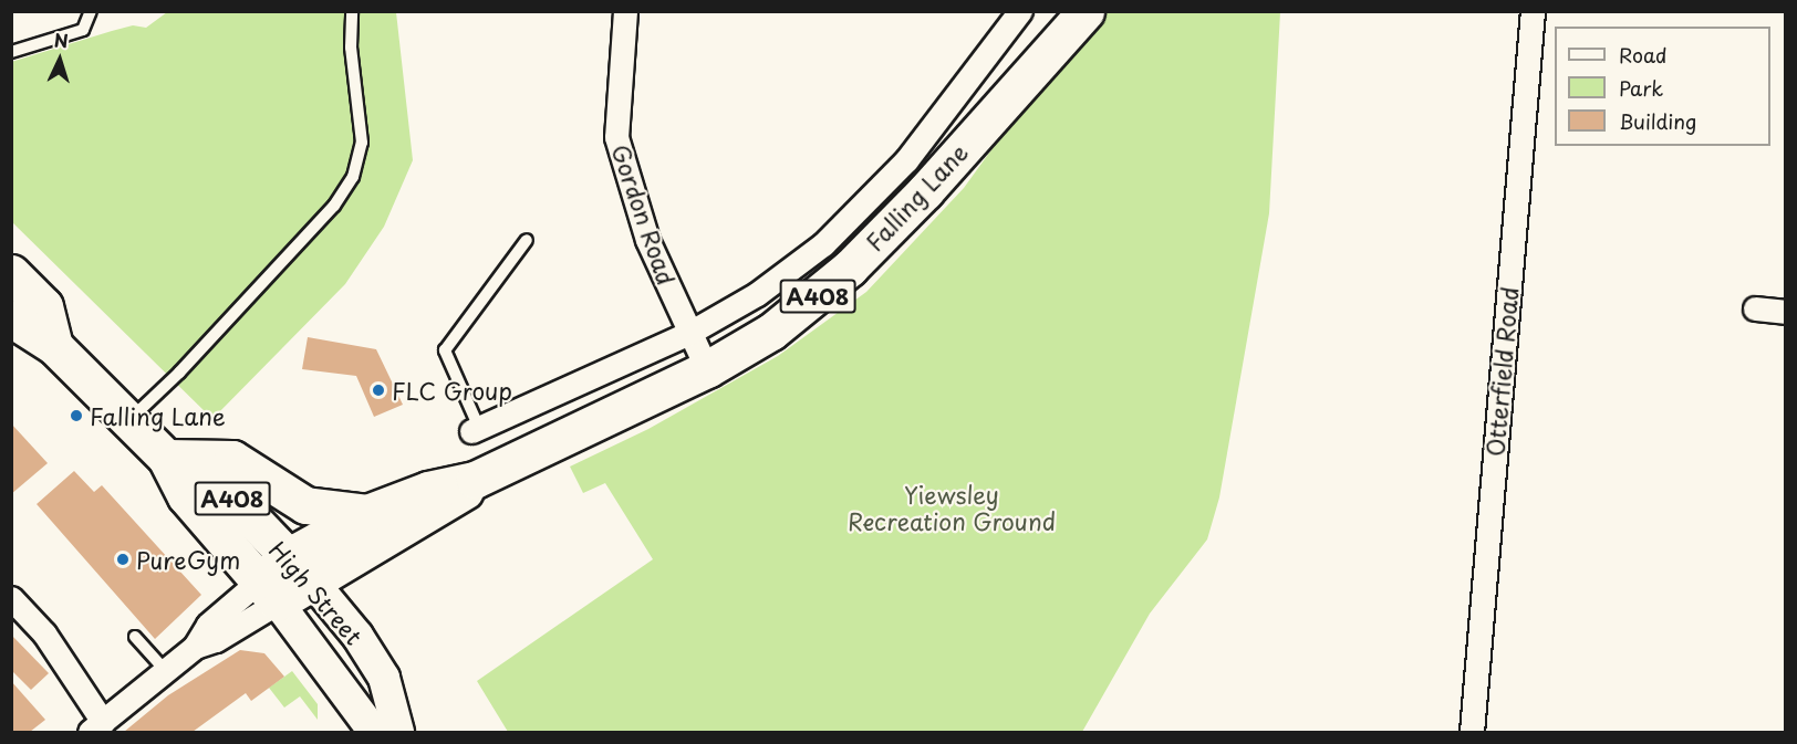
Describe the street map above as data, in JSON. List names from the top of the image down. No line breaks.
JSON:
{"streets":{"main road":["Falling Lane","A408","High Street"],"street":["Gordon Road","Otterfield Road"]},"crossings":[["Falling Lane","Gordon Road"],["Falling Lane","High Street"]],"parks":["Yiewsley Recreation Ground"],"places":["FLC Group","Falling Lane","PureGym"],"legend":["Road","Park","Building"],"north":"top"}
